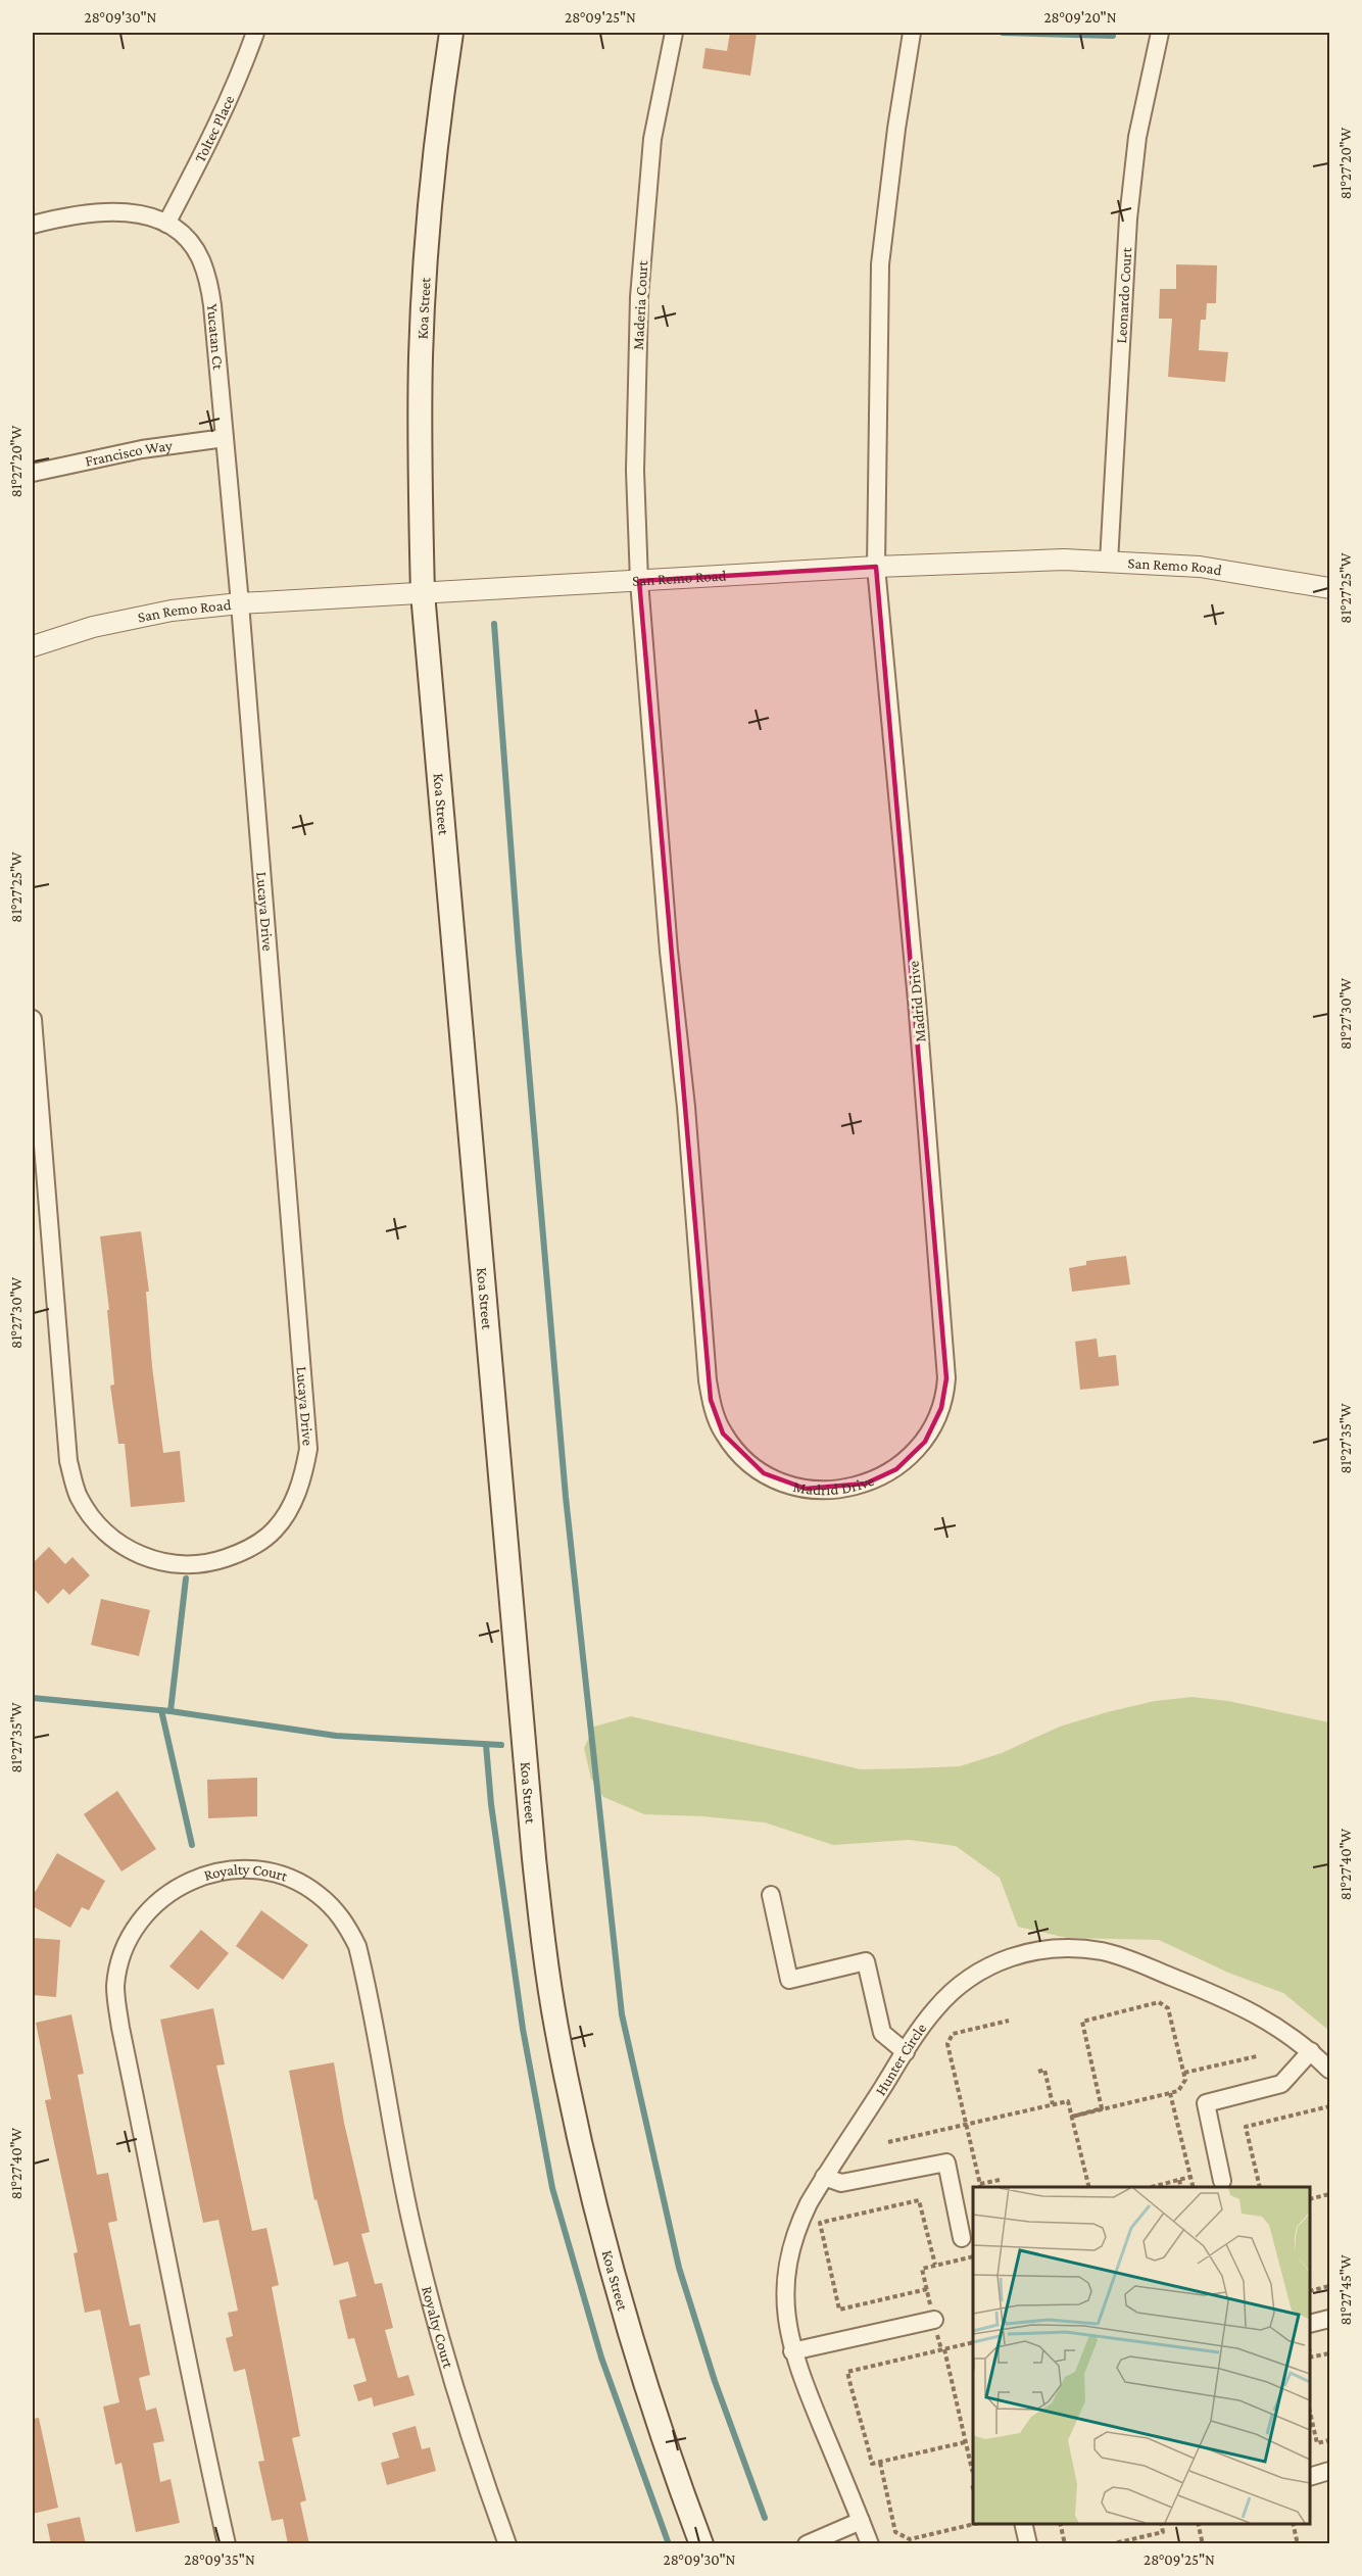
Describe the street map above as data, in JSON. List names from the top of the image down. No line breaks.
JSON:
{"streets":{"main road":["Koa Street"],"street":["Toltec Place","Leonardo Court","Maderia Court","Yucatan Ct","Francisco Way","San Remo Road","Lucaya Drive","Madrid Drive","Royalty Court","Hunter Circle"]},"crossings":[["Toltec Place","Yucatan Ct"],["Leonardo Court","San Remo Road"],["Maderia Court","San Remo Road"],["Maderia Court","Madrid Drive"],["Koa Street","San Remo Road"],["Yucatan Ct","Francisco Way"],["Yucatan Ct","San Remo Road"],["Yucatan Ct","Lucaya Drive"],["San Remo Road","Lucaya Drive"],["San Remo Road","Madrid Drive"]],"coordinates":["28°09'30\"N","28°09'25\"N","28°09'20\"N","81°27'20\"W","81°27'25\"W","81°27'30\"W","81°27'35\"W","81°27'40\"W","81°27'45\"W","28°09'35\"N"]}
